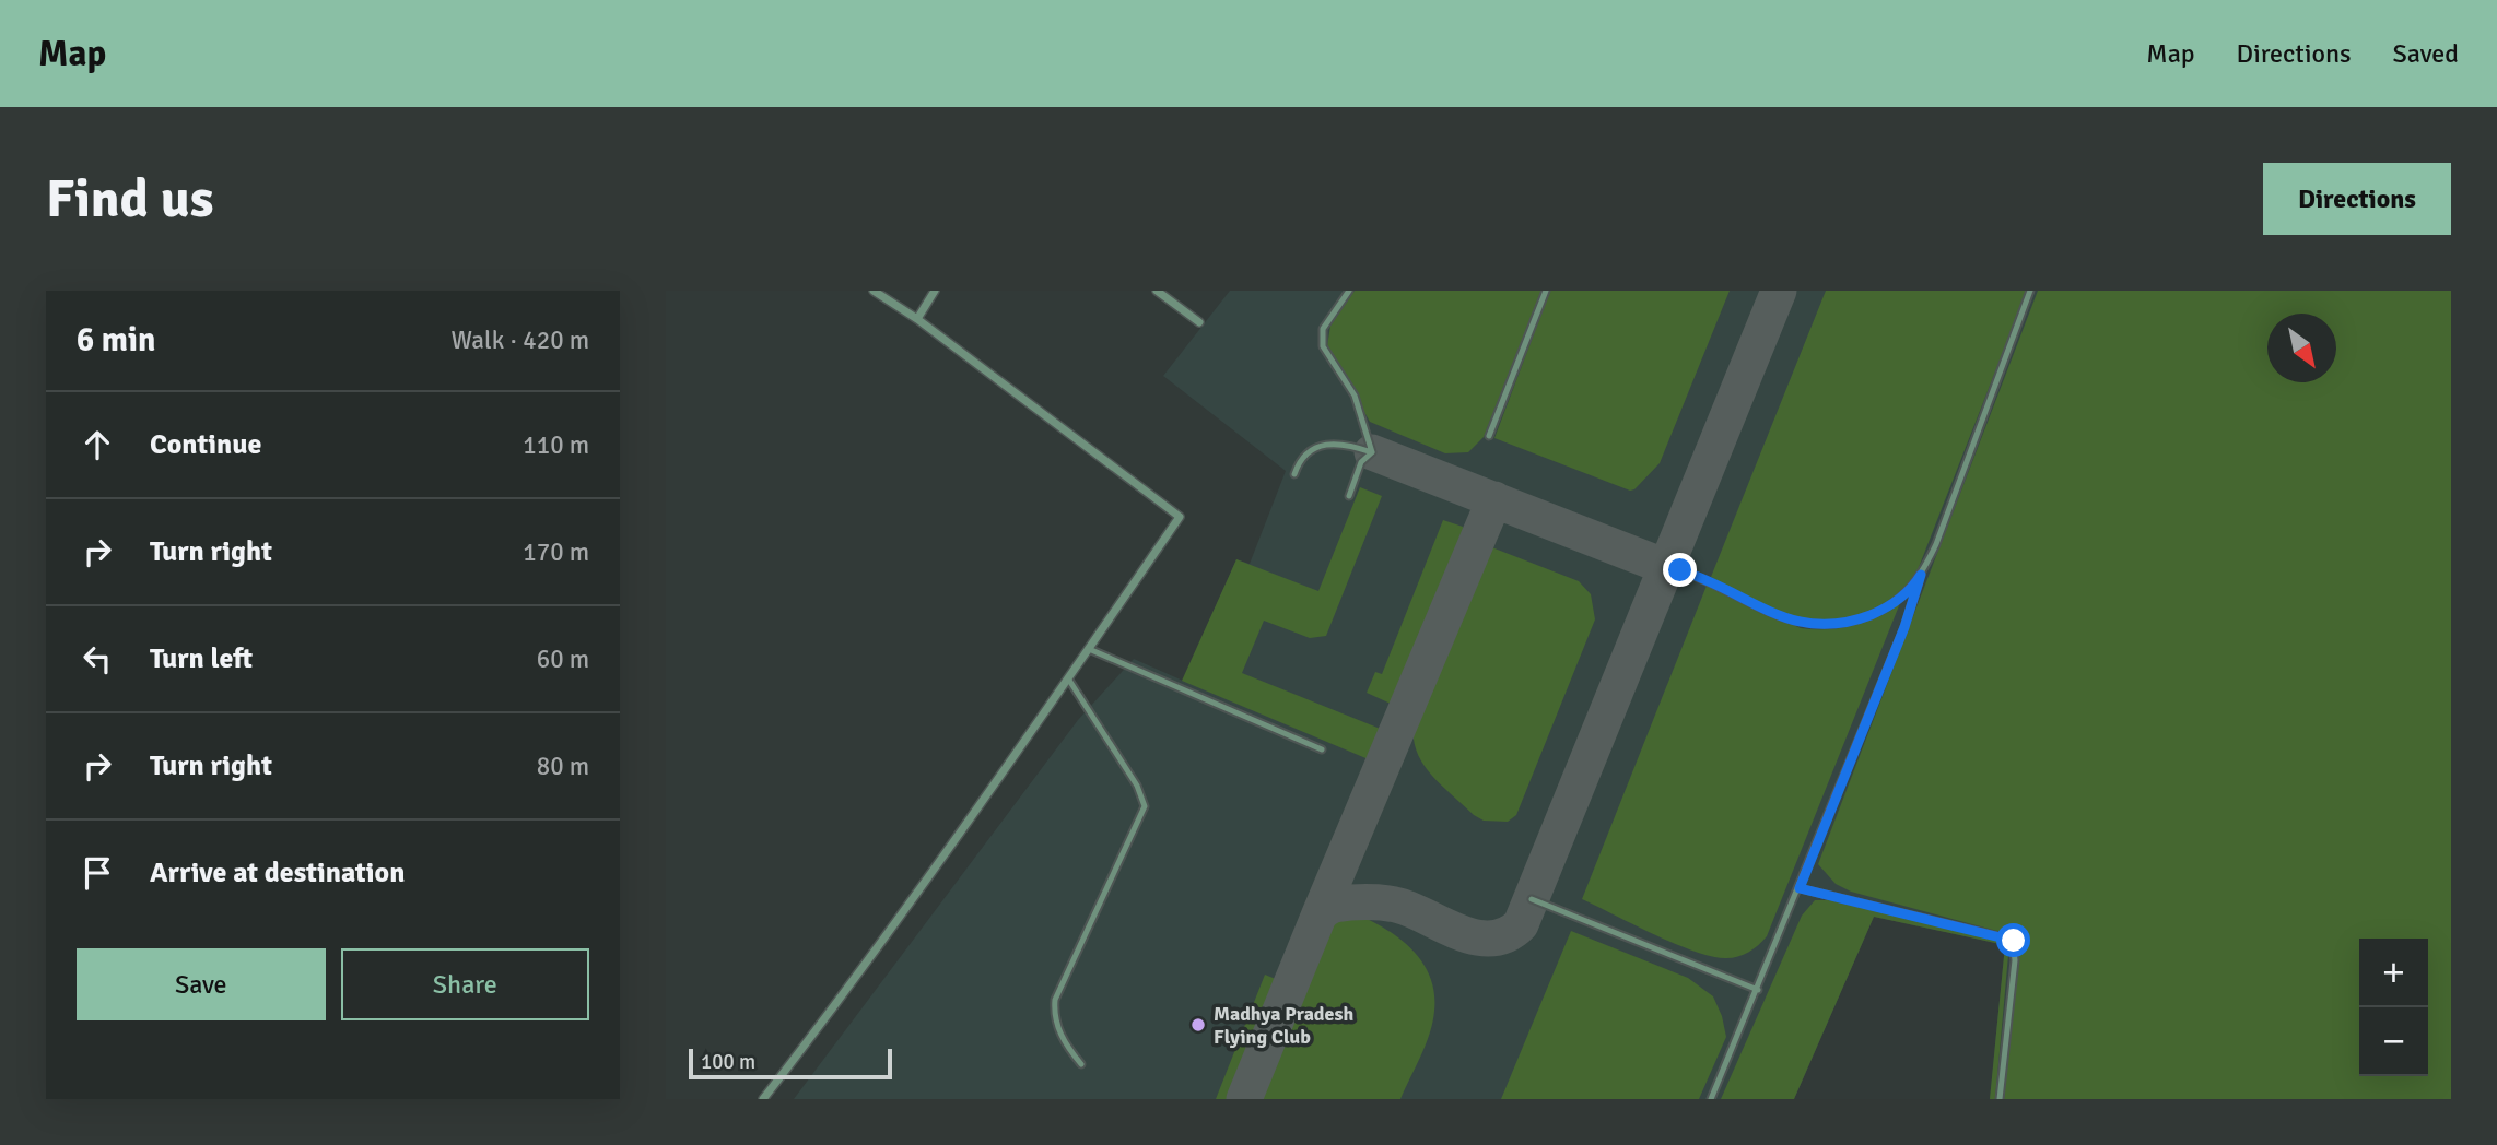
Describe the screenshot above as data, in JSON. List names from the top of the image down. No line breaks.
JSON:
{"places":["Madhya Pradesh Flying Club"],"scale_bar":"100 m","north":"bottom right","page":{"header":"Map","nav":["Map","Directions","Saved"],"buttons":["Directions",["Save","Share"]],"title":"Find us","heading":["6 min","Walk · 420 m"],"list":[["Continue","110 m"],["Turn right","170 m"],["Turn left","60 m"],["Turn right","80 m"],"Arrive at destination"],"map_buttons":["+","−"],"scale":"100 m"}}
